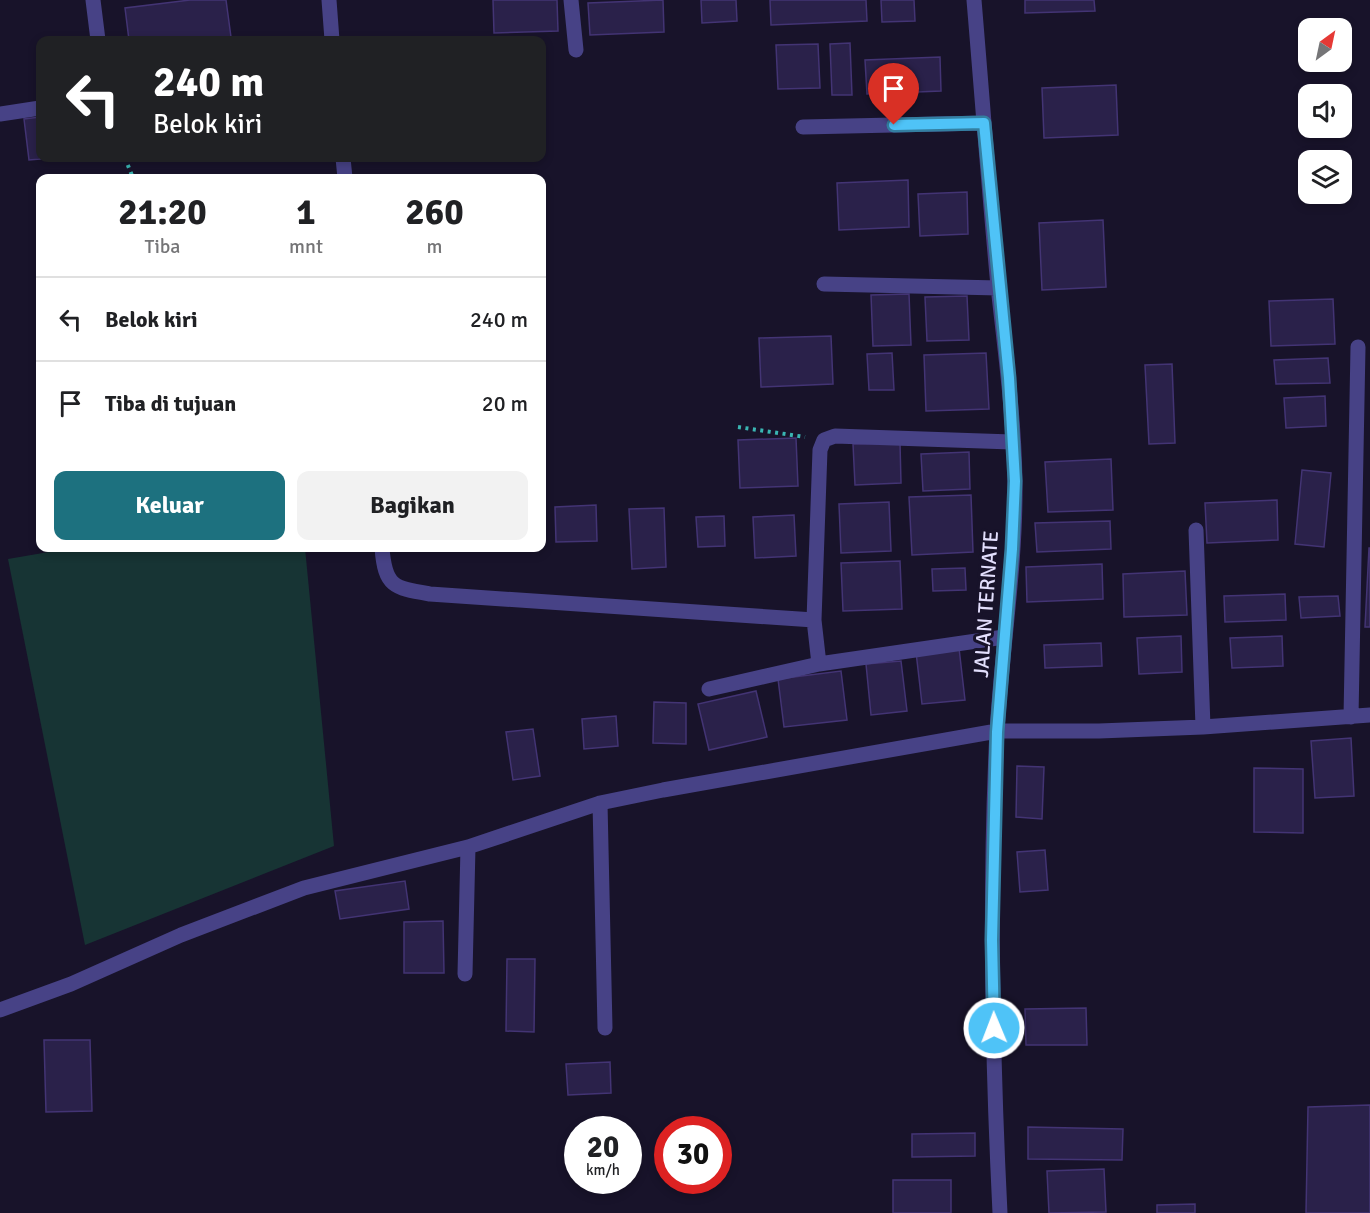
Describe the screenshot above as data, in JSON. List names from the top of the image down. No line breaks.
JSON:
{"streets":{"street":["JALAN TERNATE"]},"north":"top right","page":{"turn":["240 m","Belok kiri"],"eta":["21:20","Tiba","1","mnt","260","m"],"list":[{"name":"Belok kiri","value":"240 m"},{"name":"Tiba di tujuan","value":"20 m"}],"buttons":["Keluar","Bagikan"],"speed":"20 km/h","limit":"30"}}
